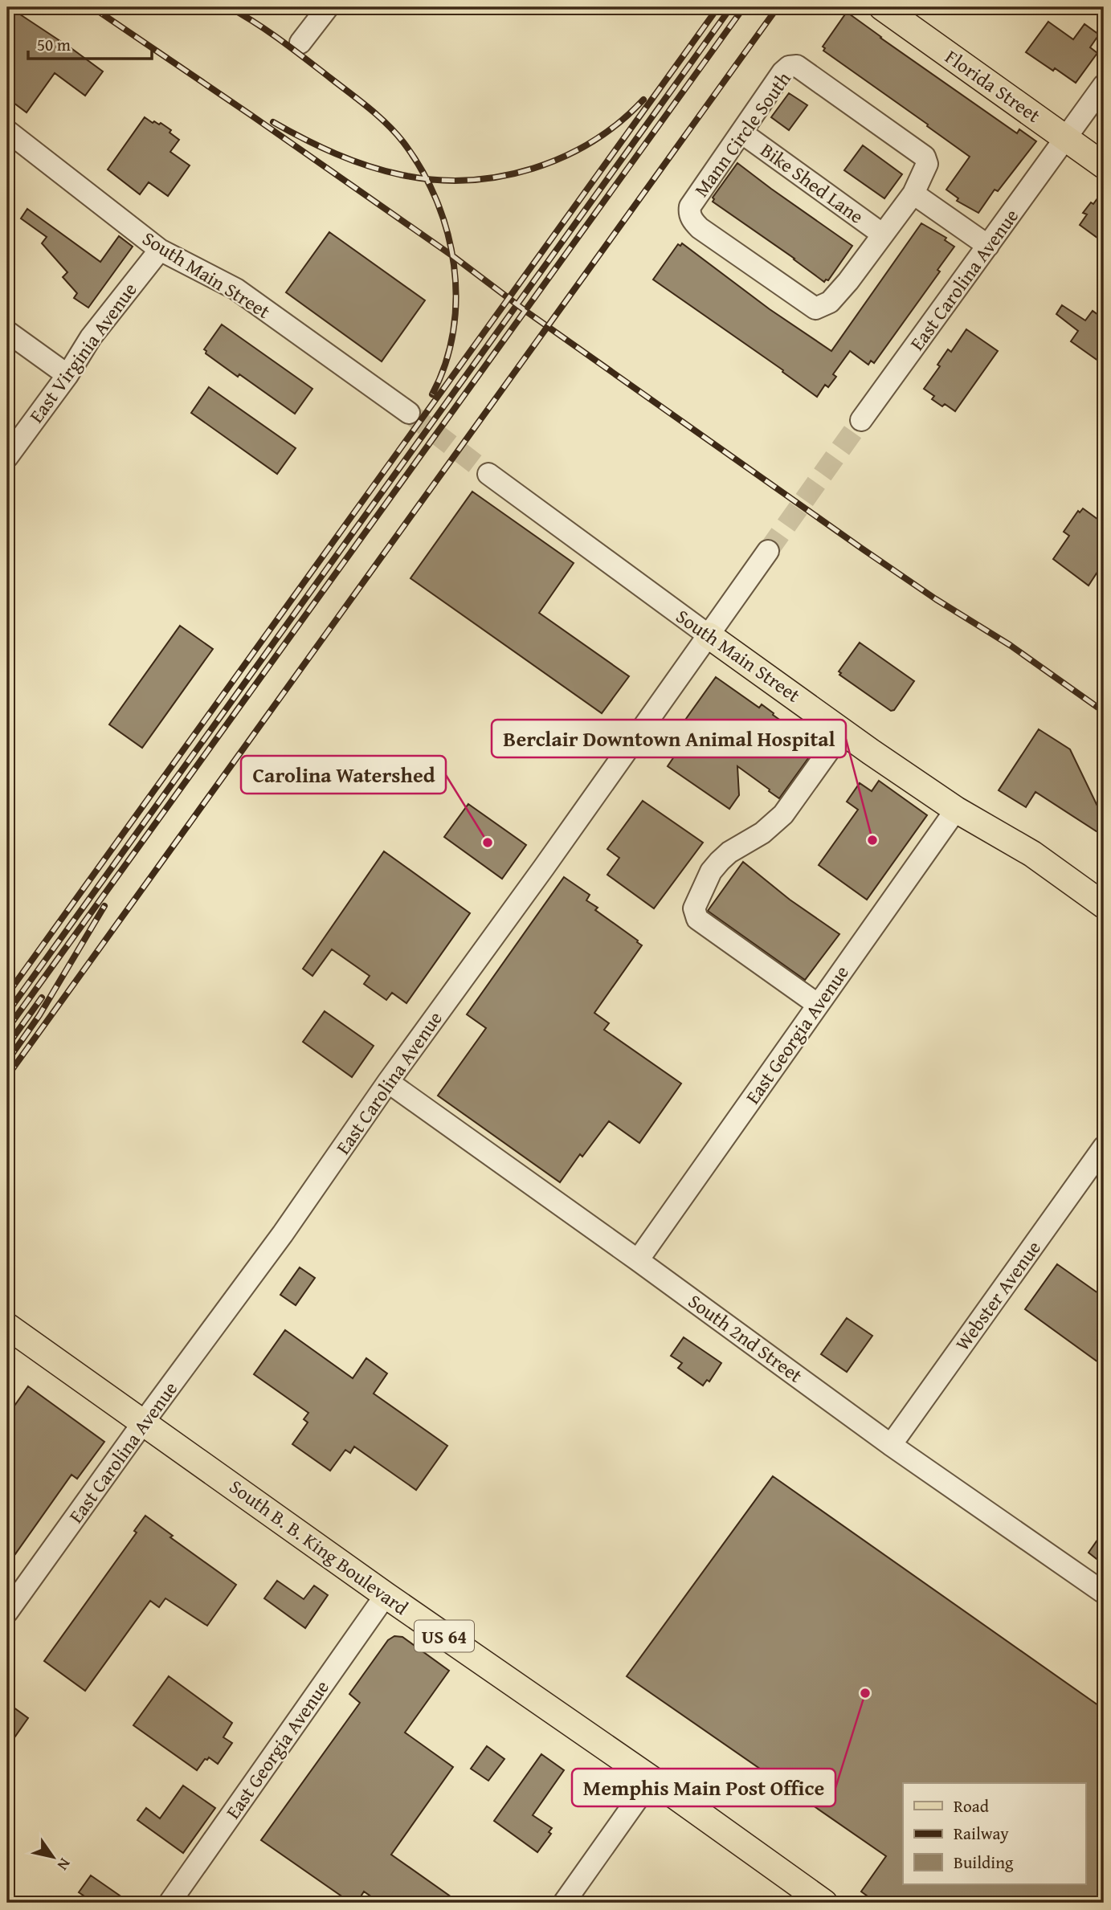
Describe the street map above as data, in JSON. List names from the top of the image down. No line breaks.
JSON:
{"streets":{"main road":["Florida Street","South Main Street","South B. B. King Boulevard","US 64"],"street":["Mann Circle South","Bike Shed Lane","East Carolina Avenue","East Virginia Avenue","East Georgia Avenue","Webster Avenue","South 2nd Street"]},"crossings":[["Florida Street","East Carolina Avenue"],["Mann Circle South","Bike Shed Lane"],["South Main Street","East Carolina Avenue"],["South Main Street","East Virginia Avenue"],["South Main Street","East Georgia Avenue"],["East Carolina Avenue","South 2nd Street"],["East Carolina Avenue","South B. B. King Boulevard"],["East Georgia Avenue","South 2nd Street"],["East Georgia Avenue","South B. B. King Boulevard"],["Webster Avenue","South 2nd Street"]],"places":["Berclair Downtown Animal Hospital","Carolina Watershed","Memphis Main Post Office"],"legend":["Road","Railway","Building"],"scale_bar":"50 m","north":"bottom right"}
